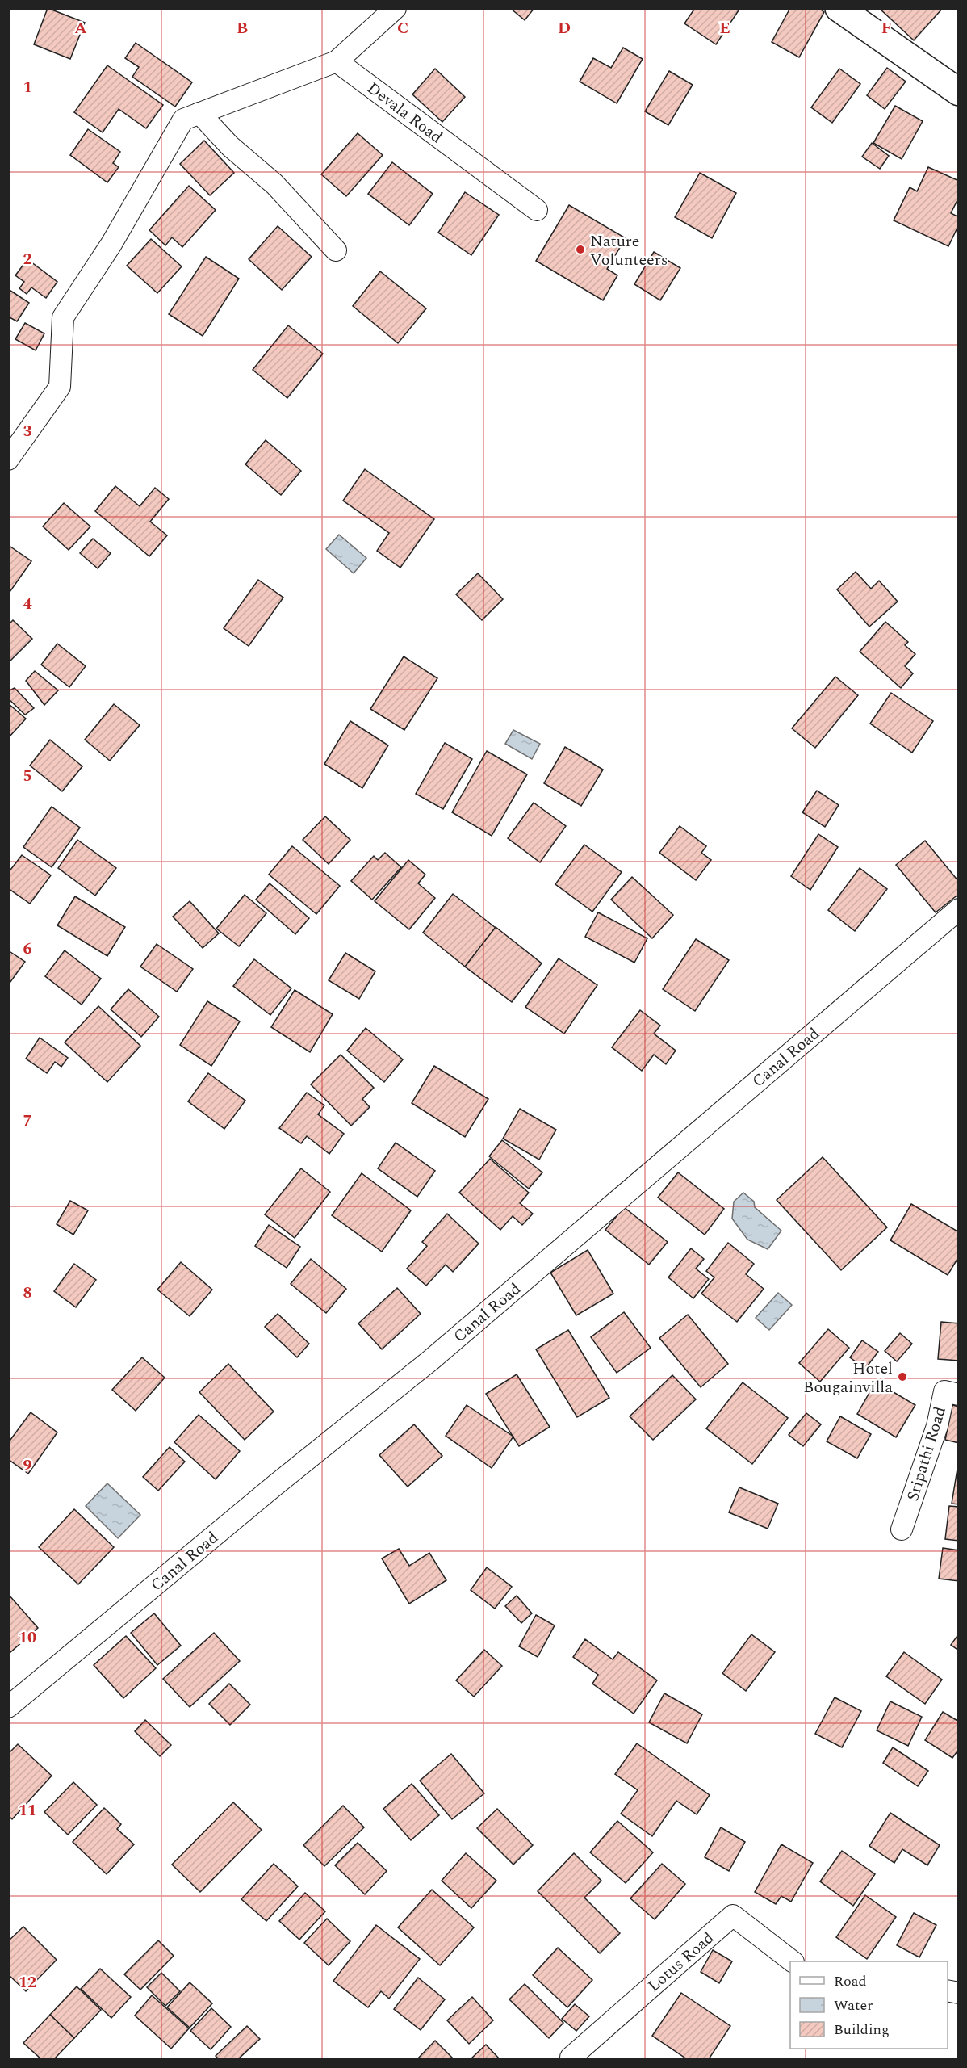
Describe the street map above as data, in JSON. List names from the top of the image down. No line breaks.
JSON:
{"streets":{"street":["Devala Road","Canal Road","Sripathi Road","Lotus Road"]},"places":["Nature Volunteers","Hotel Bougainvilla"],"legend":["Road","Water","Building"],"grid":{"columns":["A","B","C","D","E","F"],"rows":["1","2","3","4","5","6","7","8","9","10","11","12"]}}
